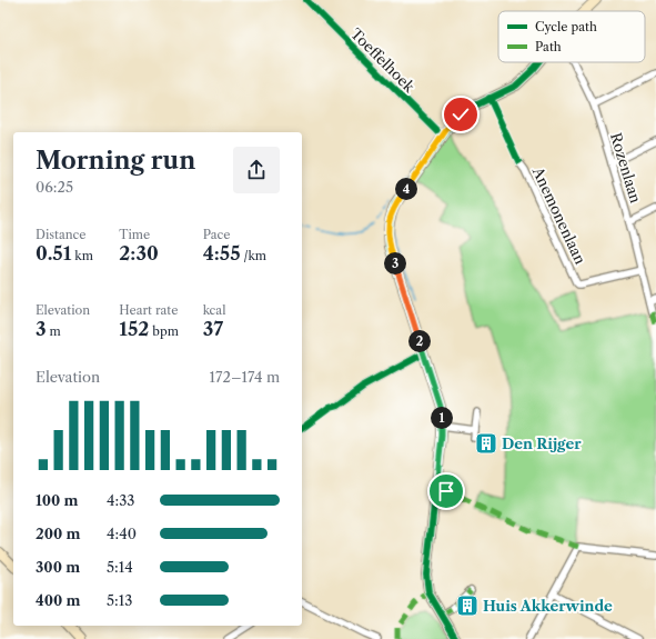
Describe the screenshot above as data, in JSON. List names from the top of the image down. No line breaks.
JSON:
{"streets":{"street":["Toeffelhoek","Rozenlaan","Anemonenlaan"]},"crossings":[["Rozenlaan","Anemonenlaan"]],"places":{"building":["Den Rijger","Huis Akkerwinde"]},"legend":["Cycle path","Path"],"page":{"heading":["Morning run","06:25"],"pins":["4","3","2","1"],"stats":[["Distance","0.51 km"],["Time","2:30"],["Pace","4:55 /km"],["Elevation","3 m"],["Heart rate","152 bpm"],["kcal","37"]],"chart":["Elevation","172–174 m"],"list":[{"name":"100 m","note":"4:33"},{"name":"200 m","note":"4:40"},{"name":"300 m","note":"5:14"},{"name":"400 m","note":"5:13"}]}}
